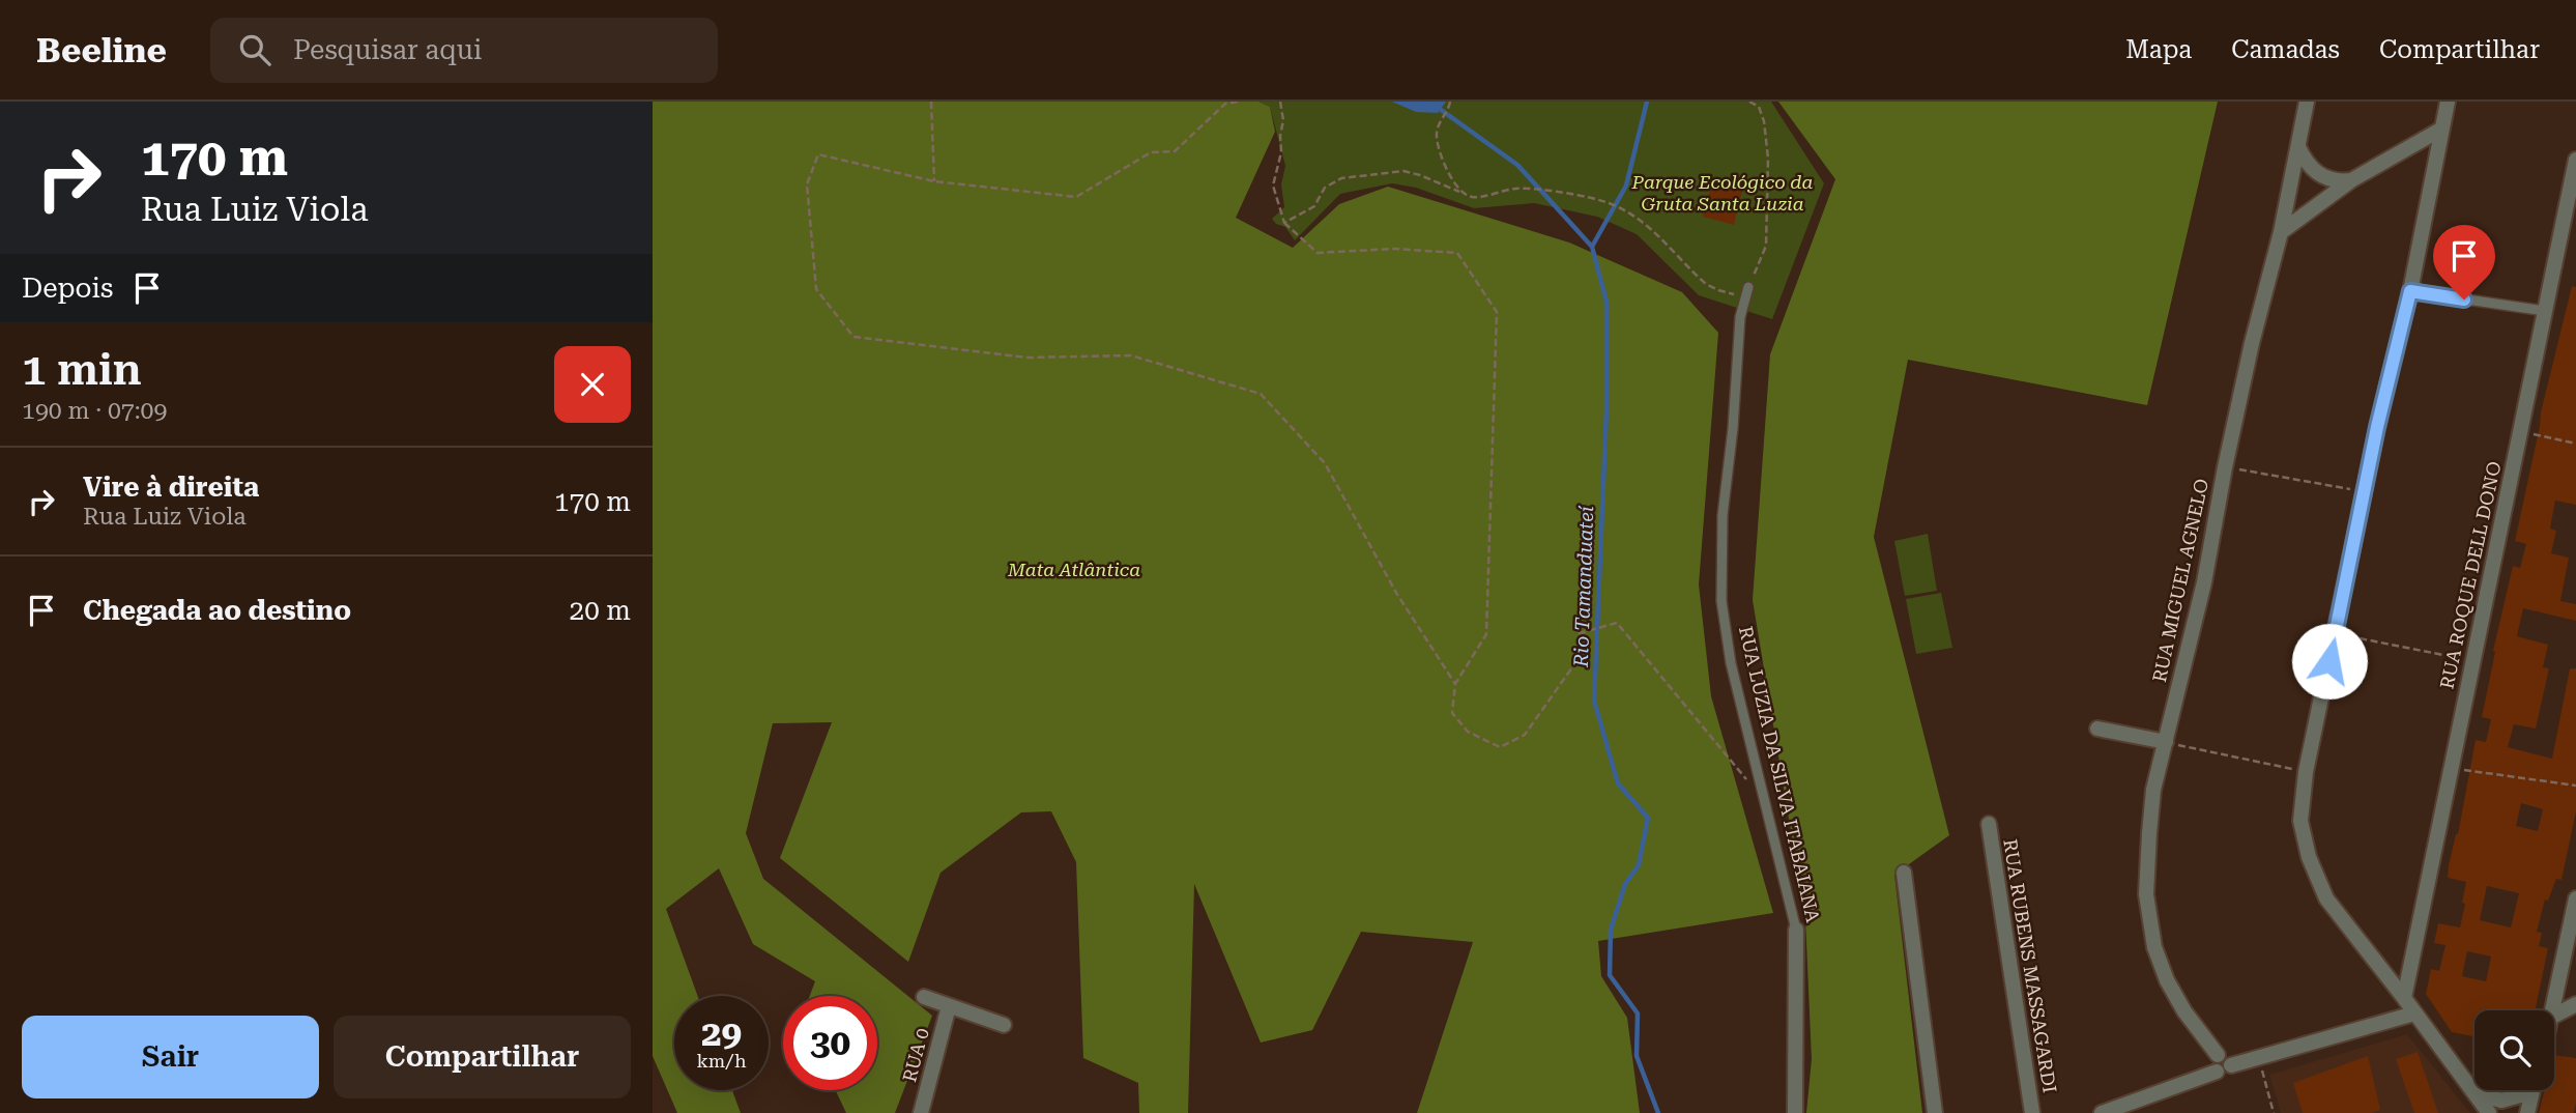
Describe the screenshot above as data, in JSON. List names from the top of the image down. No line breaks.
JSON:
{"streets":{"street":["RUA ROQUE DELL DONO","RUA MIGUEL AGNELO","RUA LUZIA DA SILVA ITABAIANA","RUA RUBENS MASSAGARDI","RUA 0"]},"water":["Rio Tamanduateí"],"parks":["Parque Ecológico da Gruta Santa Luzia","Mata Atlântica"],"page":{"header":"Beeline","search":"Pesquisar aqui","nav":["Mapa","Camadas","Compartilhar"],"turn":["170 m","Rua Luiz Viola"],"then":"Depois","heading":["1 min","190 m · 07:09"],"list":[{"name":"Vire à direita","note":"Rua Luiz Viola","value":"170 m"},{"name":"Chegada ao destino","value":"20 m"}],"speed":"29 km/h","limit":"30","buttons":["Sair","Compartilhar"]}}
